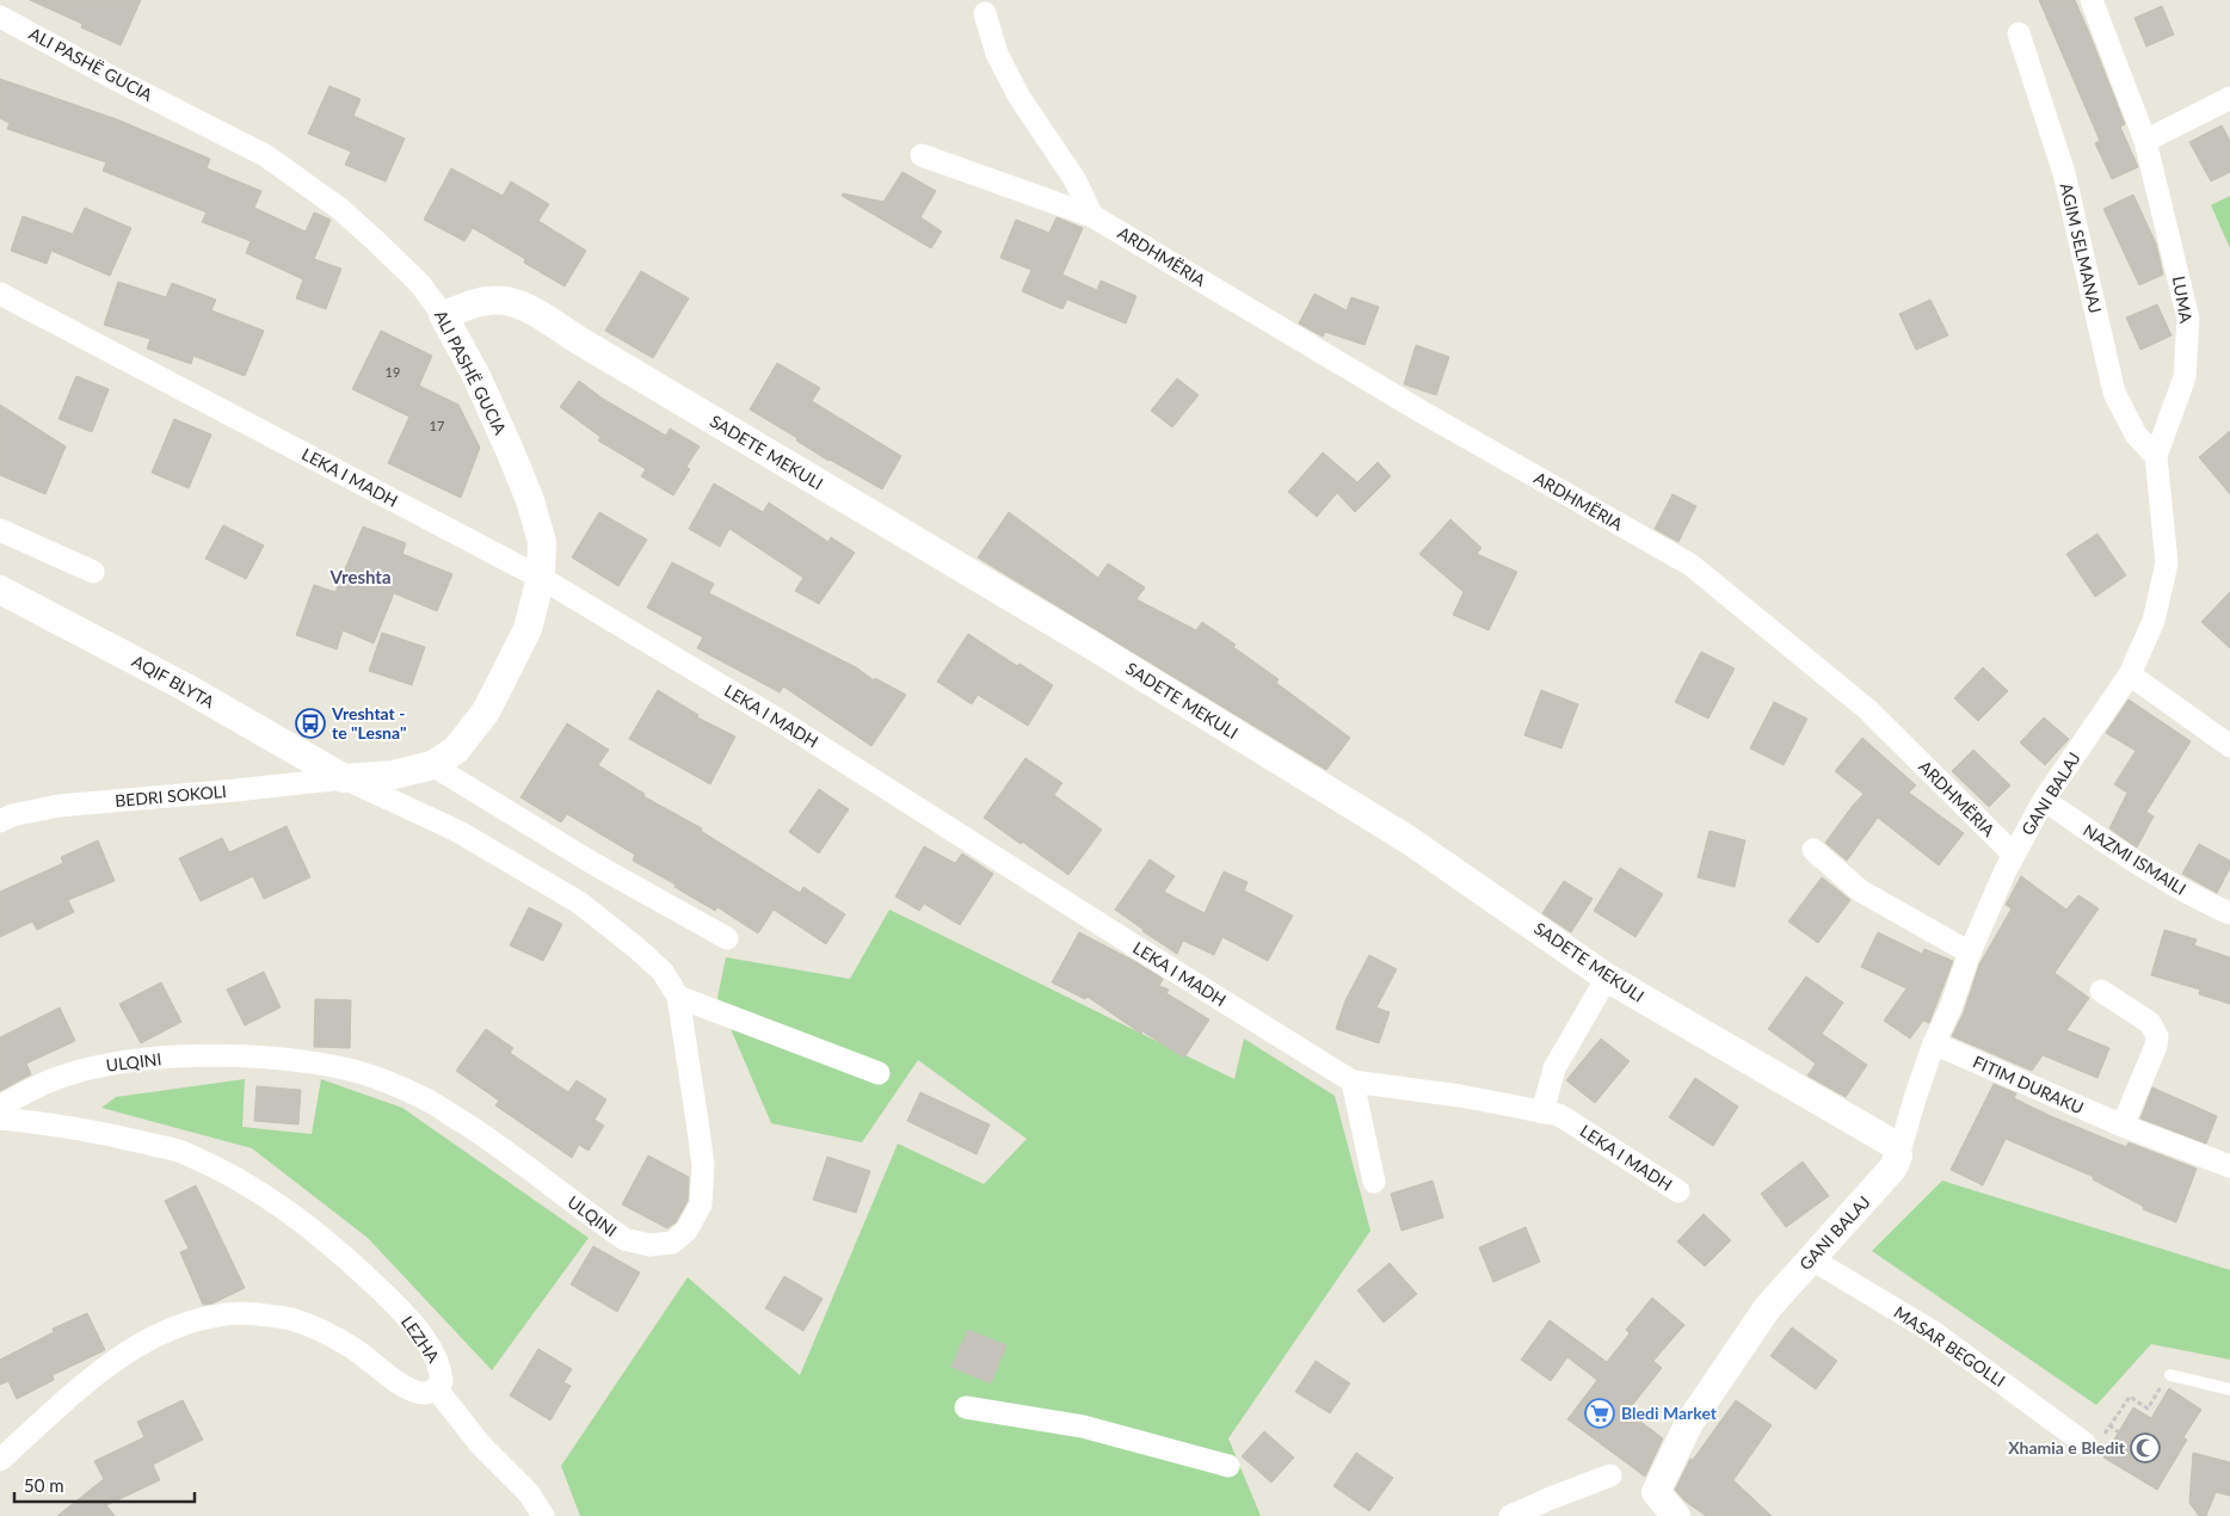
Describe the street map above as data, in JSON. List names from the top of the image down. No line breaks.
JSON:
{"streets":{"street":["ALI PASHË GUCIA","AGIM SELMANAJ","ARDHMËRIA","LUMA","SADETE MEKULI","LEKA I MADH","AQIF BLYTA","GANI BALAJ","BEDRI SOKOLI","NAZMI ISMAILI","ULQINI","FITIM DURAKU","LEZHA","MASAR BEGOLLI"]},"crossings":[["ALI PASHË GUCIA","SADETE MEKULI"],["ALI PASHË GUCIA","LEKA I MADH"],["ALI PASHË GUCIA","AQIF BLYTA"],["ALI PASHË GUCIA","BEDRI SOKOLI"],["ALI PASHË GUCIA","ULQINI"],["AGIM SELMANAJ","LUMA"],["AGIM SELMANAJ","GANI BALAJ"],["ARDHMËRIA","GANI BALAJ"],["LUMA","GANI BALAJ"],["SADETE MEKULI","GANI BALAJ"],["AQIF BLYTA","BEDRI SOKOLI"],["AQIF BLYTA","ULQINI"],["GANI BALAJ","NAZMI ISMAILI"],["GANI BALAJ","FITIM DURAKU"],["GANI BALAJ","MASAR BEGOLLI"],["BEDRI SOKOLI","ULQINI"]],"districts":["Vreshta"],"places":{"bus stop":["Vreshtat - te \"Lesna\""],"supermarket":["Bledi Market"],"mosque":["Xhamia e Bledit"]},"house_numbers":["19","17"],"scale_bar":"50 m"}
